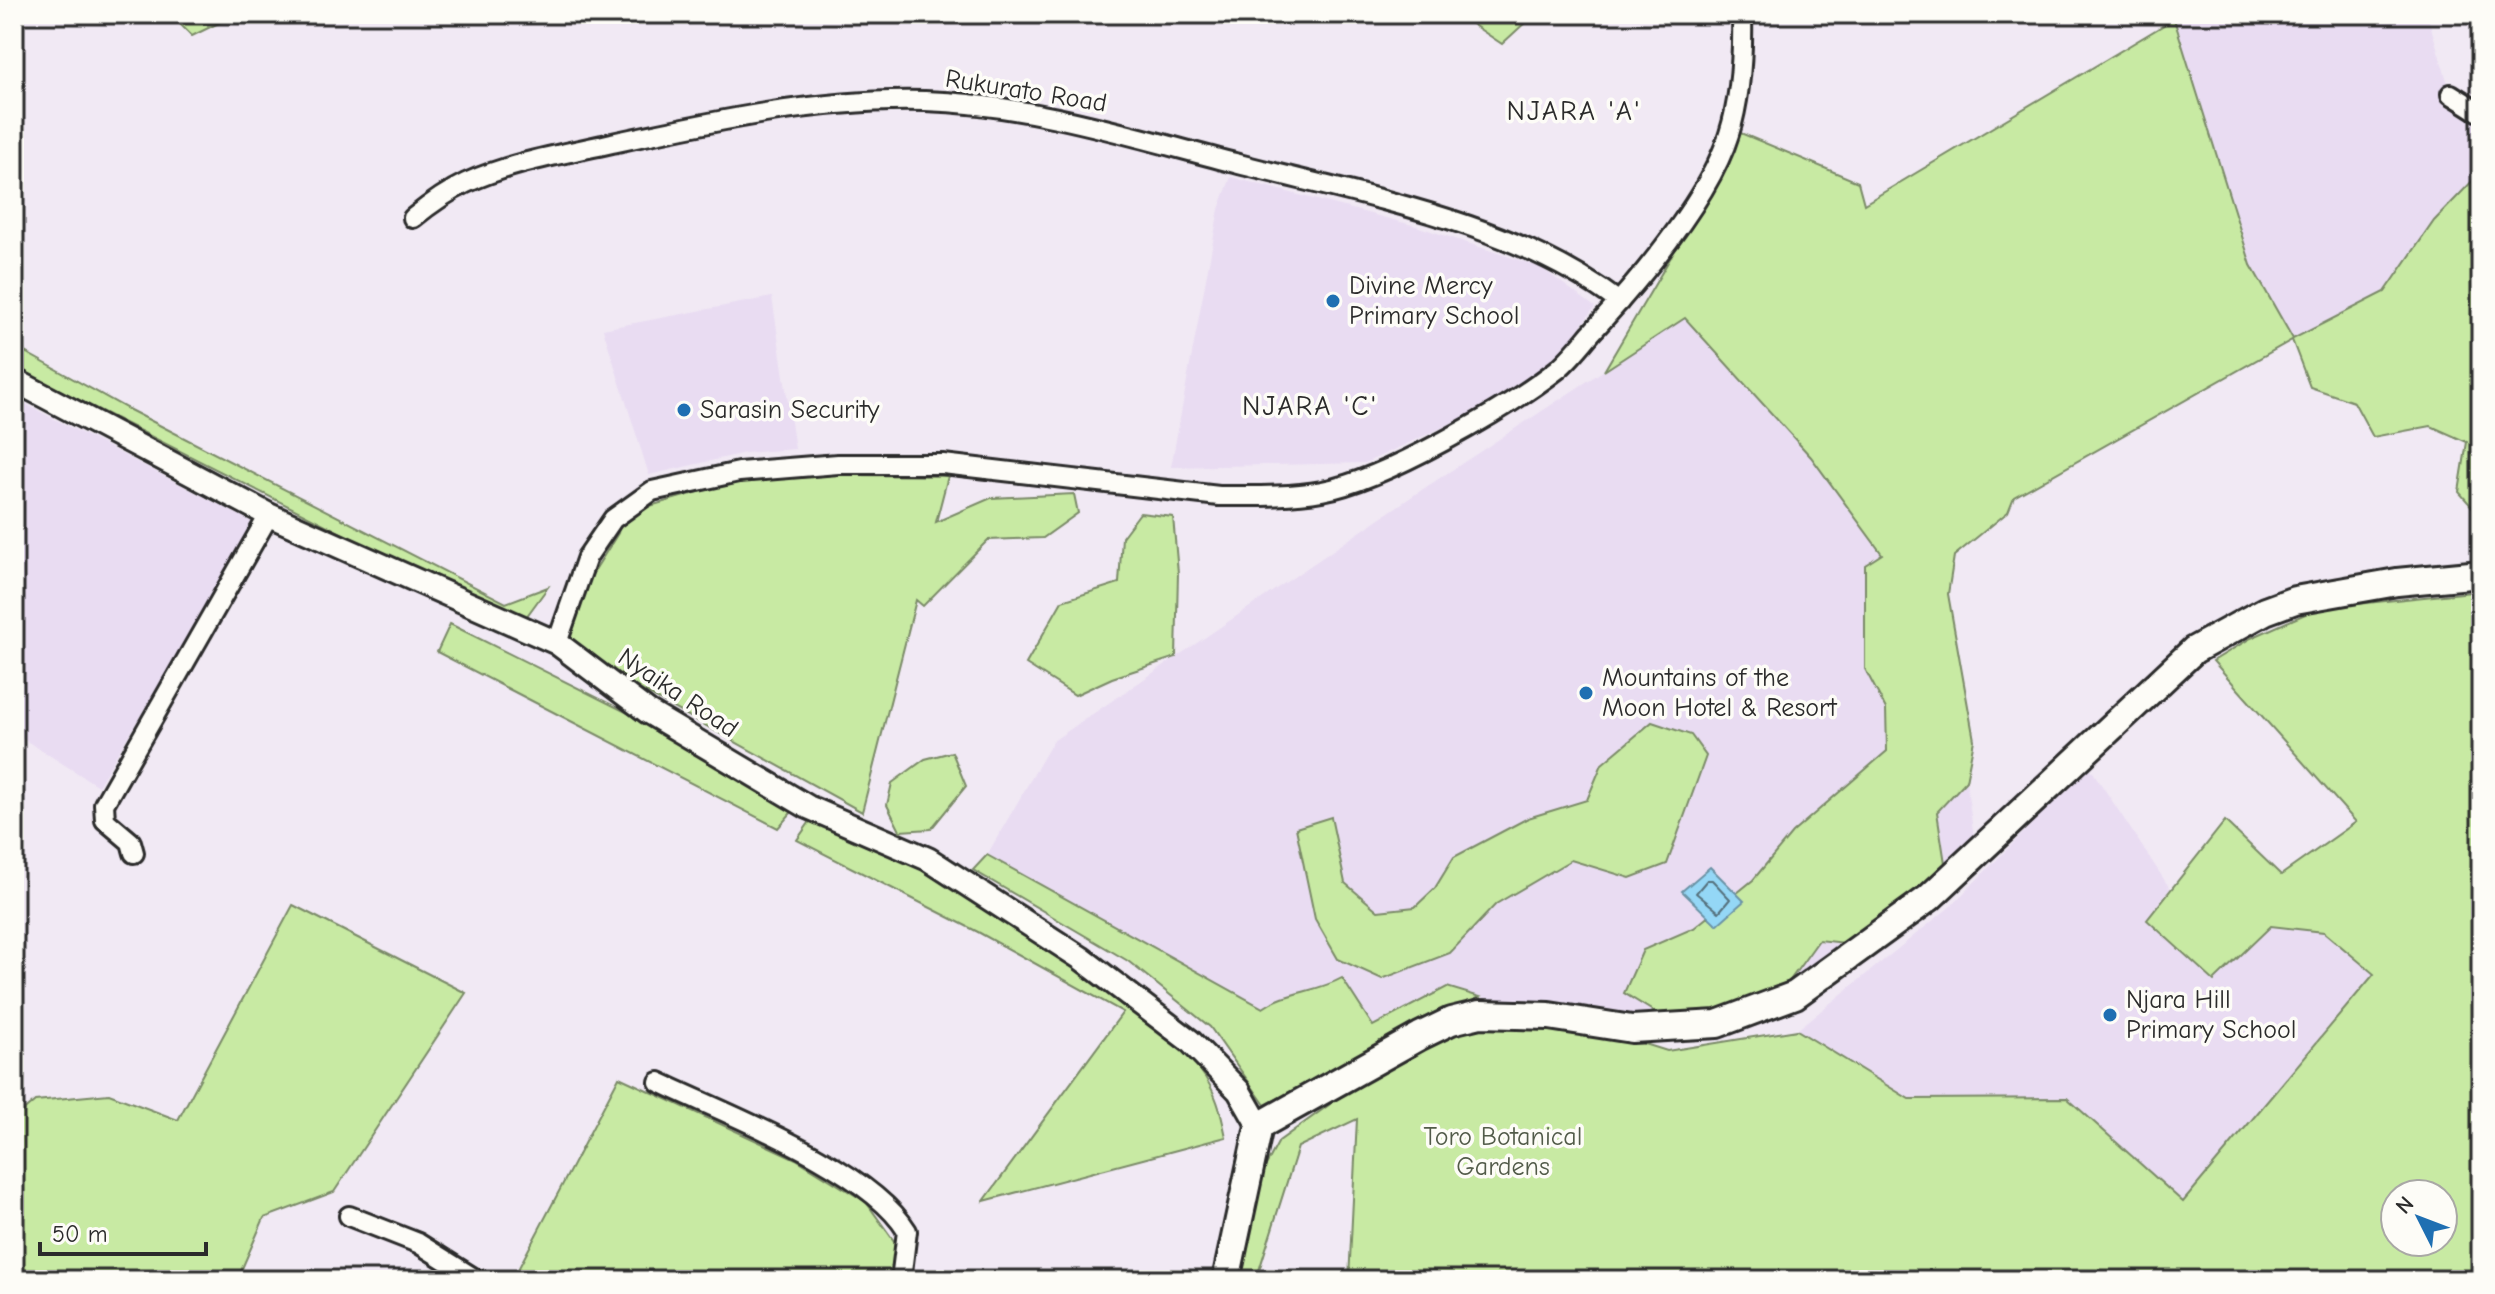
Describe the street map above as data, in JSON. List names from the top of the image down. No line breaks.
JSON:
{"streets":{"street":["Rukurato Road","Nyaika Road"]},"districts":["NJARA 'A'","NJARA 'C'"],"parks":["Toro Botanical Gardens"],"places":["Divine Mercy Primary School","Sarasin Security","Mountains of the Moon Hotel & Resort","Njara Hill Primary School"],"scale_bar":"50 m","north":"top left"}
